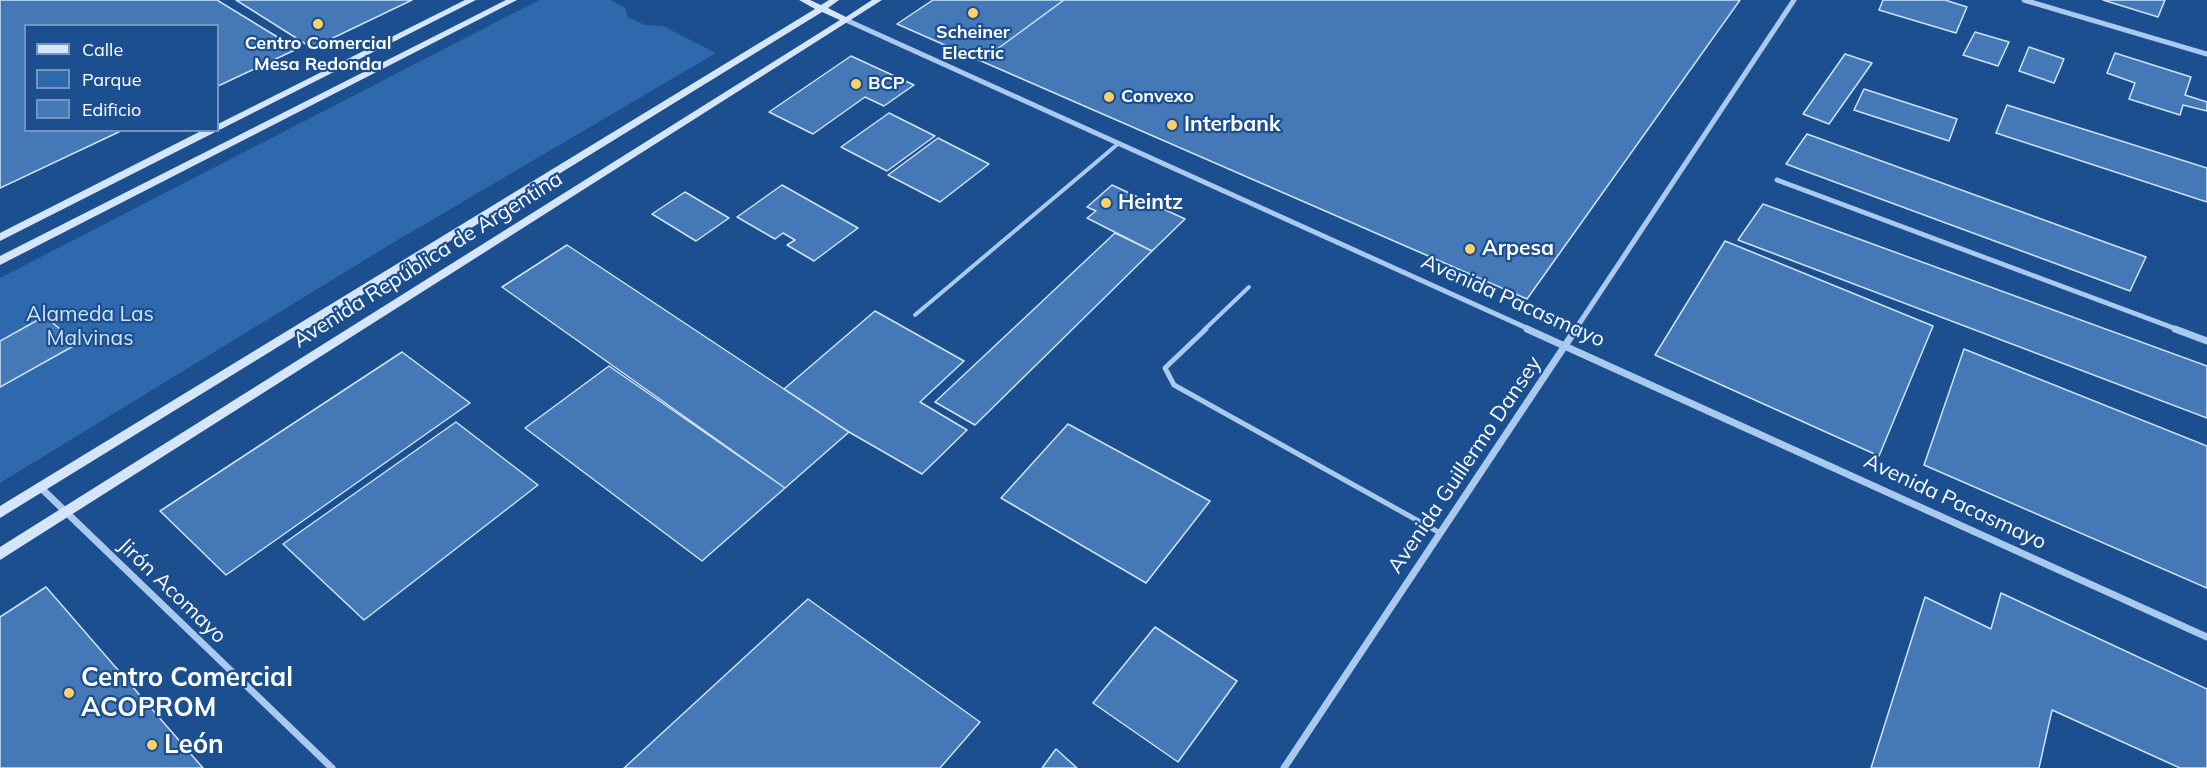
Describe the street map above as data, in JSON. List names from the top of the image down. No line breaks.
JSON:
{"streets":{"street":["Avenida República de Argentina","Avenida Pacasmayo","Avenida Guillermo Dansey","Jirón Acomayo"]},"crossings":[["Avenida República de Argentina","Avenida Pacasmayo"],["Avenida República de Argentina","Jirón Acomayo"],["Avenida Pacasmayo","Avenida Guillermo Dansey"]],"parks":["Alameda Las Malvinas"],"places":["Scheiner Electric","Centro Comercial Mesa Redonda","BCP","Convexo","Interbank","Heintz","Arpesa","Centro Comercial ACOPROM","León"],"legend":["Calle","Parque","Edificio"]}
